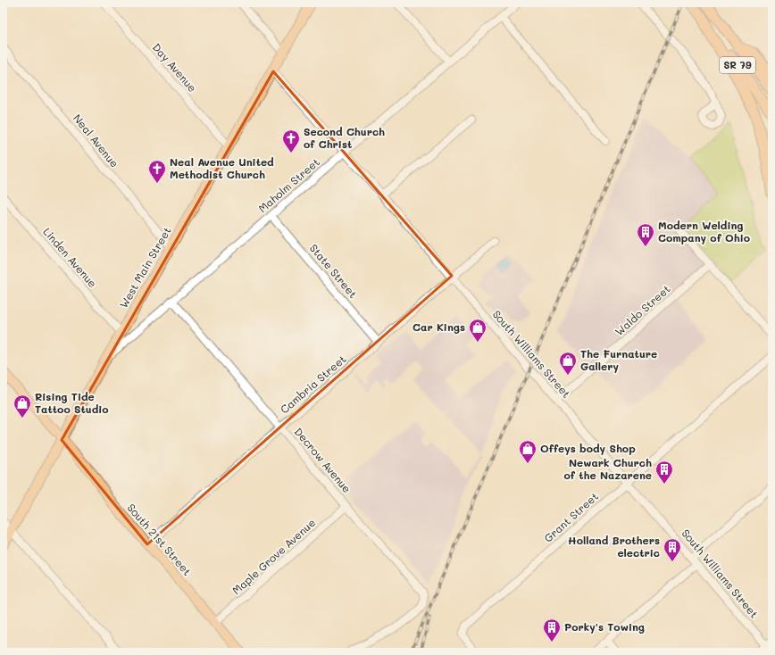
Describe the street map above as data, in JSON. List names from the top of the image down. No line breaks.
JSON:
{"streets":{"highway":["SR 79"],"main road":["West Main Street","South 21st Street"],"street":["Day Avenue","Neal Avenue","Maholm Street","Linden Avenue","State Street","Waldo Street","South Williams Street","Cambria Street","Decrow Avenue","Grant Street","Maple Grove Avenue"]},"crossings":[["Day Avenue","West Main Street"],["Neal Avenue","West Main Street"],["Maholm Street","West Main Street"],["Maholm Street","State Street"],["Maholm Street","South Williams Street"],["Maholm Street","Decrow Avenue"],["Linden Avenue","West Main Street"],["West Main Street","South Williams Street"],["West Main Street","South 21st Street"],["State Street","Cambria Street"],["Waldo Street","South Williams Street"],["South Williams Street","Cambria Street"],["South Williams Street","Grant Street"],["Cambria Street","Decrow Avenue"],["Cambria Street","South 21st Street"],["Decrow Avenue","Maple Grove Avenue"],["South 21st Street","Maple Grove Avenue"]],"places":{"church":["Second Church of Christ","Neal Avenue United Methodist Church"],"building":["Modern Welding Company of Ohio","Newark Church of the Nazarene","Holland Brothers electric","Porky's Towing"],"shop":["Car Kings","The Furnature Gallery","Rising Tide Tattoo Studio","Offeys body Shop"]}}
